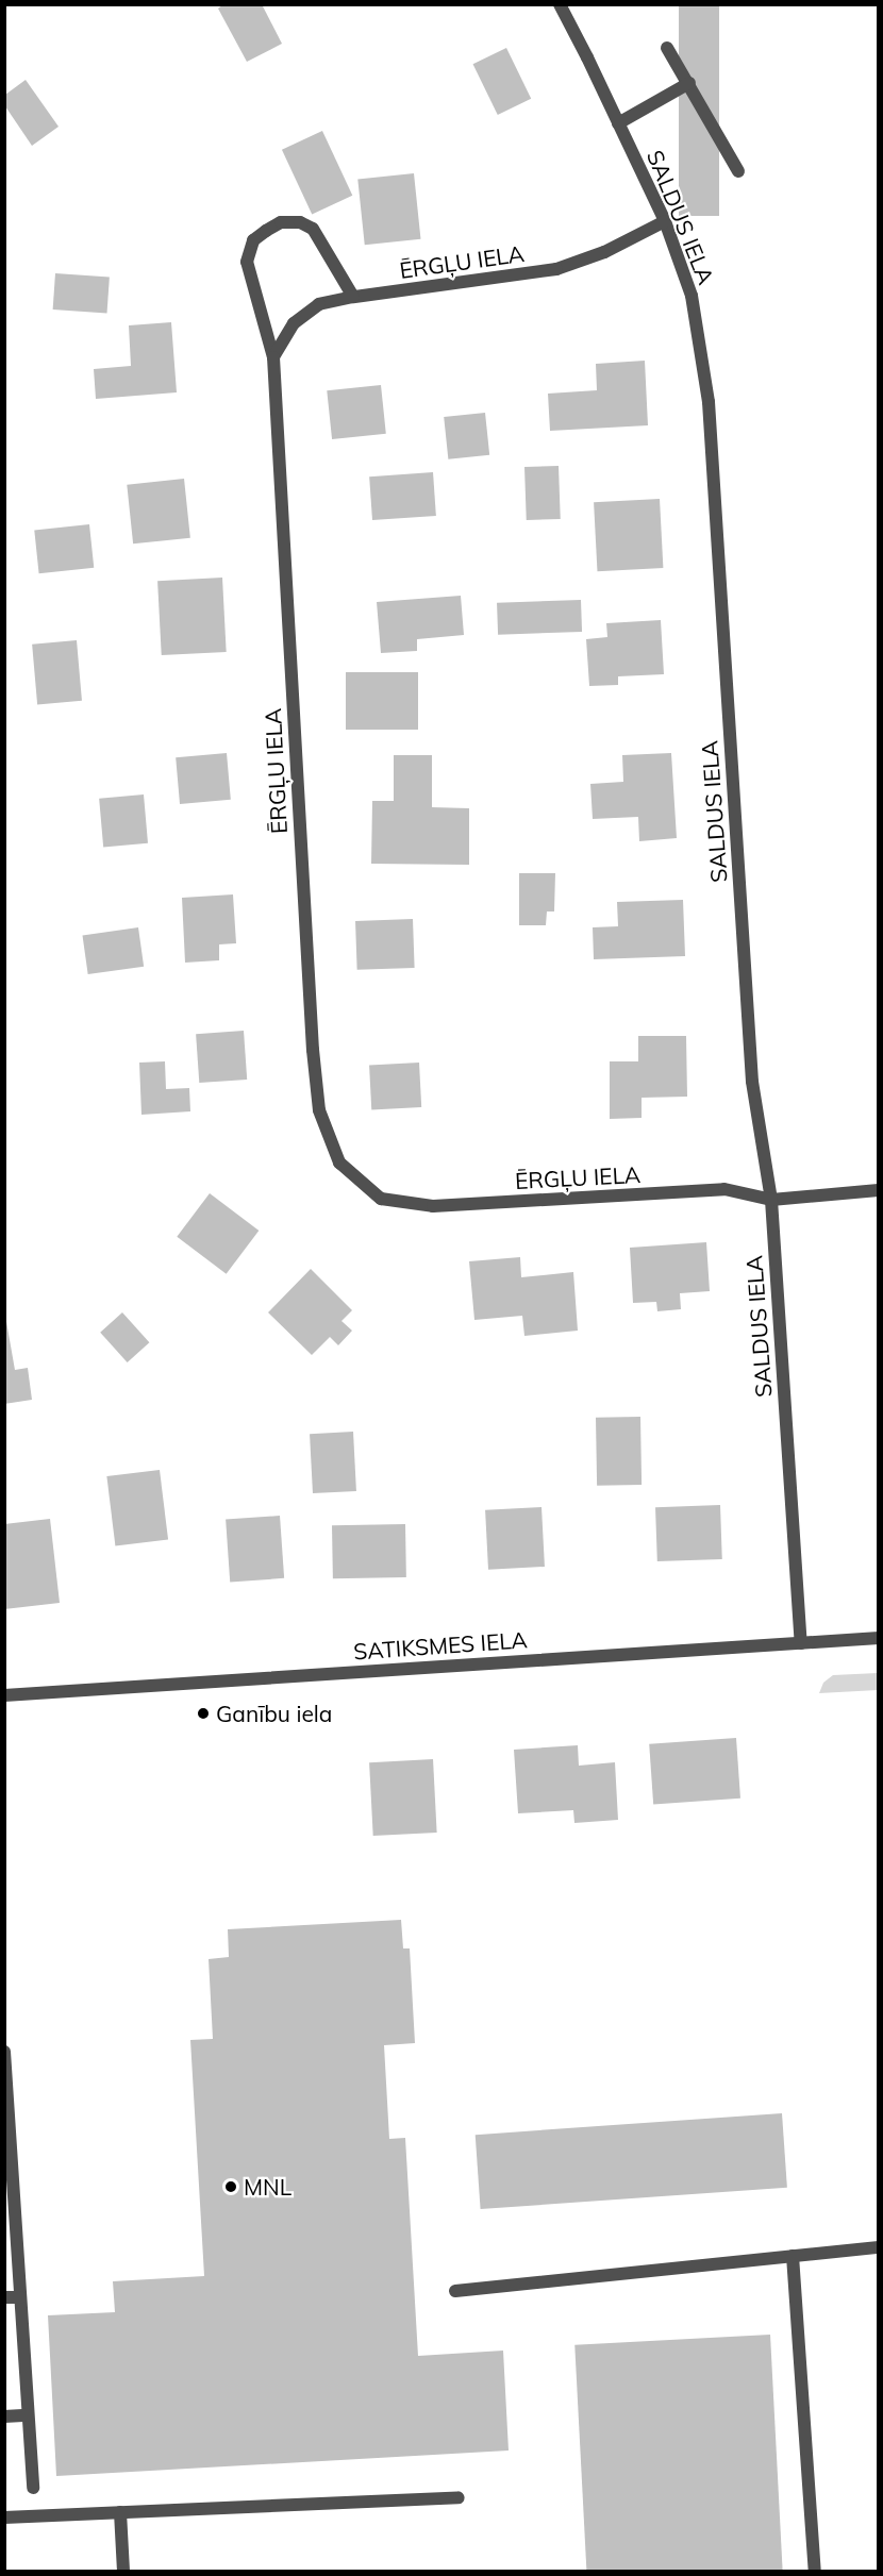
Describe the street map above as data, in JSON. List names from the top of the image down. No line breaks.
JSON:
{"streets":{"street":["SALDUS IELA","ĒRGĻU IELA","SATIKSMES IELA"]},"crossings":[["SALDUS IELA","ĒRGĻU IELA"],["SALDUS IELA","SATIKSMES IELA"]],"places":["Ganību iela","MNL"]}
